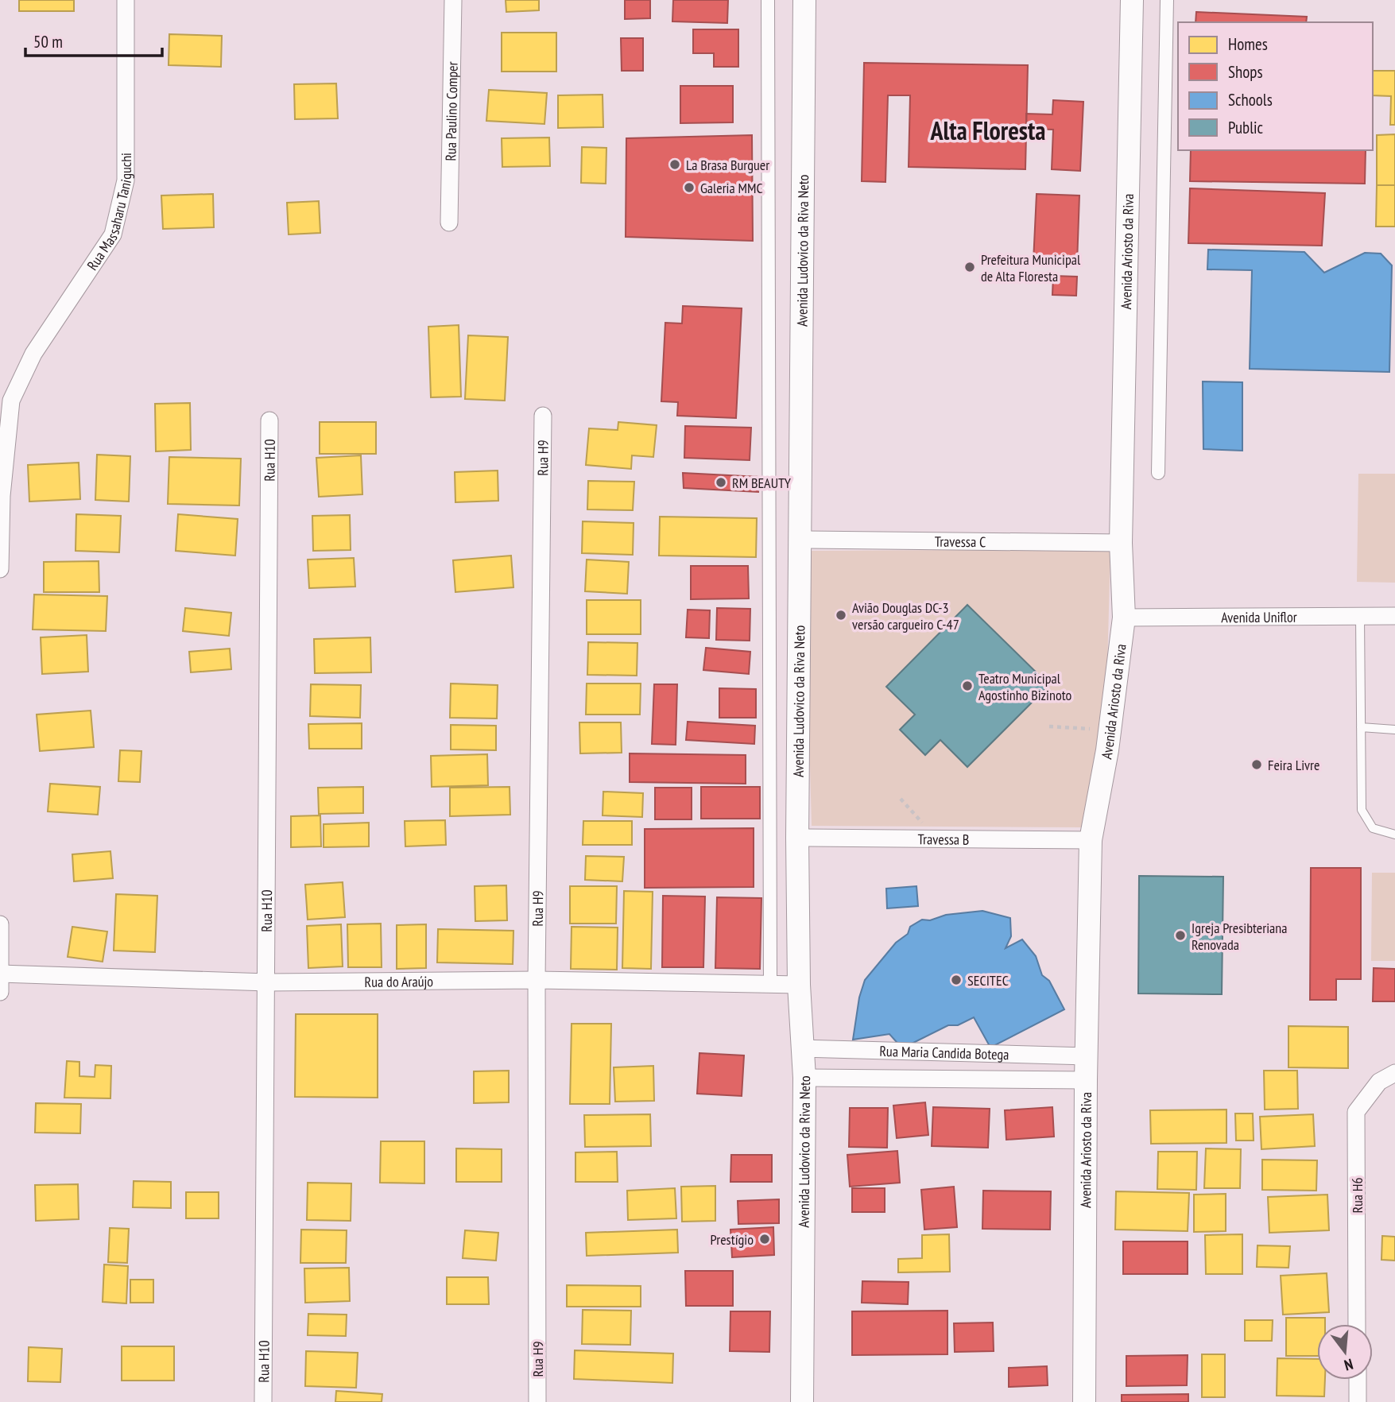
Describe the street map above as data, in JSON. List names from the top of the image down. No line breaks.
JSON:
{"streets":{"street":["Rua Paulino Comper","Rua Massaharu Taniguchi","Avenida Ludovico da Riva Neto","Avenida Ariosto da Riva","Rua H9","Rua H10","Travessa C","Avenida Uniflor","Travessa B","Rua do Araújo","Rua Maria Candida Botega","Rua H6"]},"crossings":[["Avenida Ludovico da Riva Neto","Travessa C"],["Avenida Ludovico da Riva Neto","Travessa B"],["Avenida Ludovico da Riva Neto","Rua do Araújo"],["Avenida Ludovico da Riva Neto","Rua Maria Candida Botega"],["Avenida Ariosto da Riva","Travessa C"],["Avenida Ariosto da Riva","Avenida Uniflor"],["Avenida Ariosto da Riva","Travessa B"],["Avenida Ariosto da Riva","Rua Maria Candida Botega"],["Rua H9","Rua do Araújo"],["Rua H10","Rua do Araújo"]],"districts":["Alta Floresta"],"places":["La Brasa Burguer","Galeria MMC","Prefeitura Municipal de Alta Floresta","RM BEAUTY","Avião Douglas DC-3 versão cargueiro C-47","Teatro Municipal Agostinho Bizinoto","Feira Livre","Igreja Presibteriana Renovada","SECITEC","Prestígio"],"legend":["Homes","Shops","Schools","Public"],"scale_bar":"50 m","north":"bottom"}
